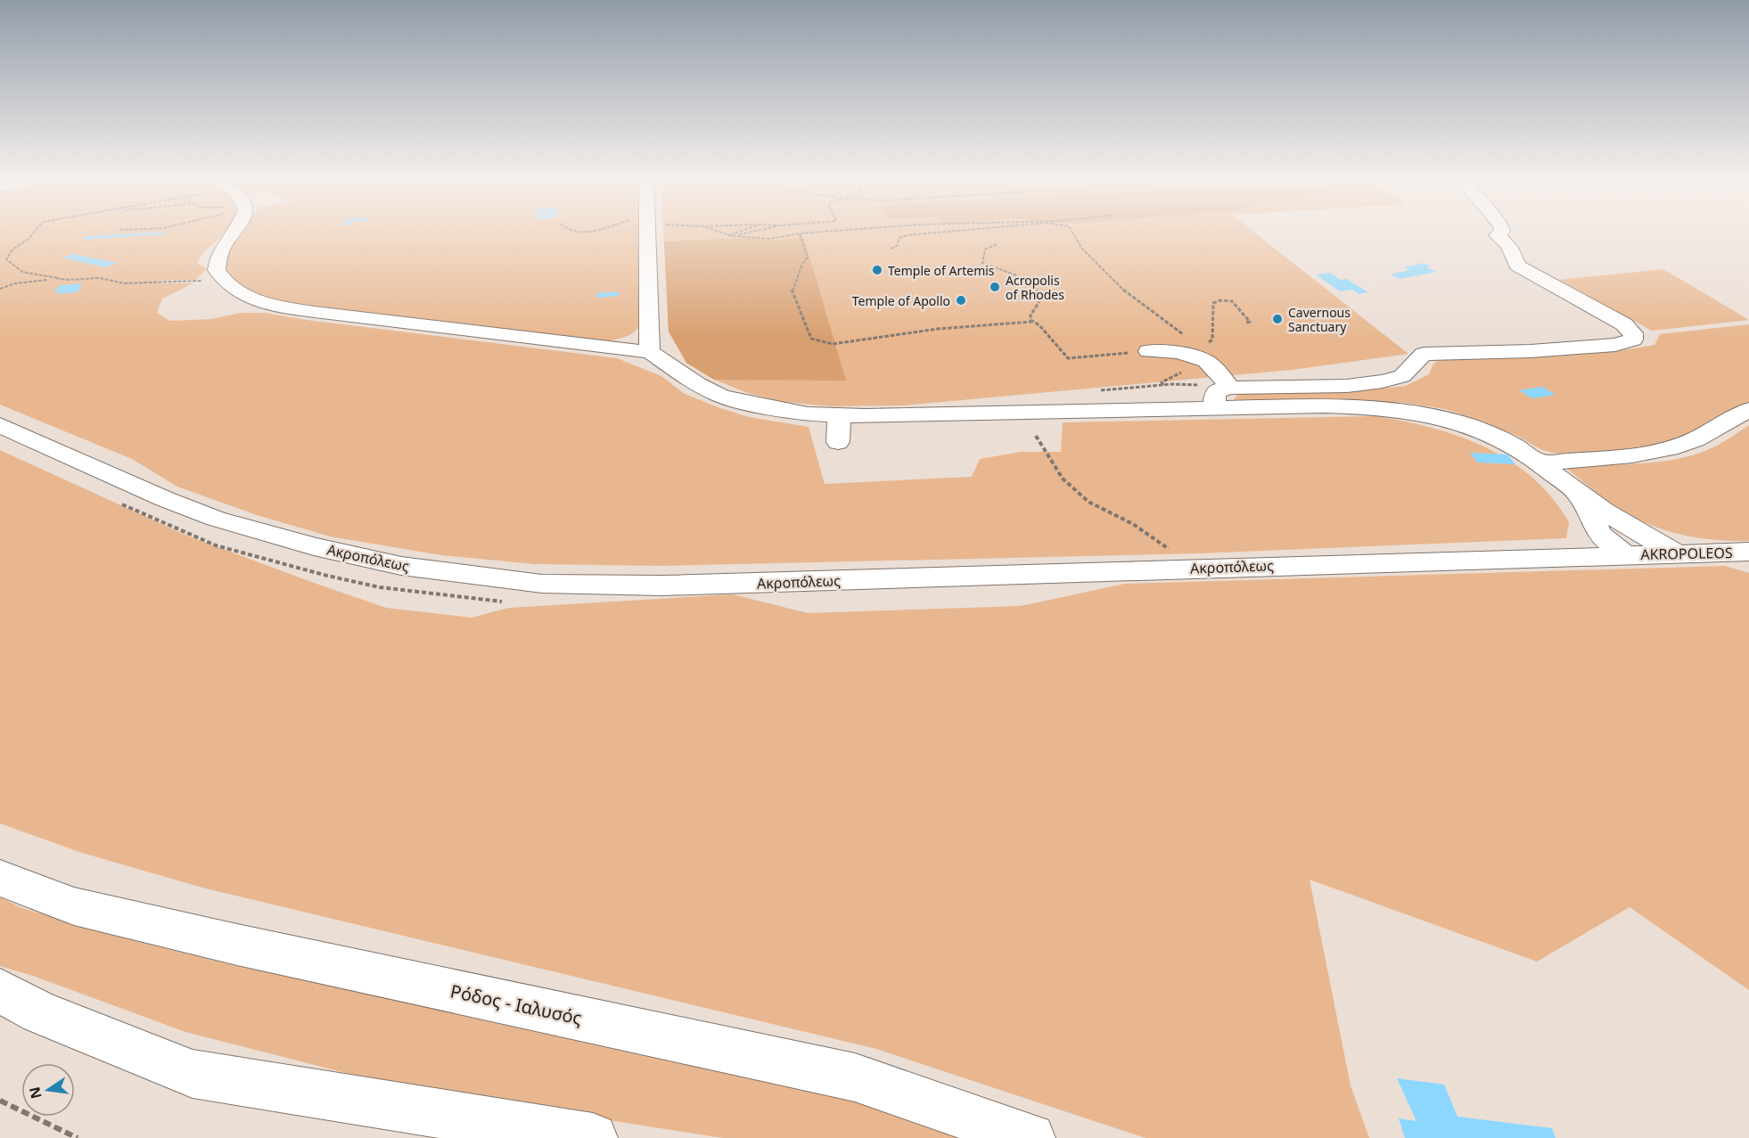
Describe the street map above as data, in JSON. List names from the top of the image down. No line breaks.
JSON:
{"streets":{"main road":["Ρόδος - Ιαλυσός"],"street":["AKROPOLEOS","Ακροπόλεως"]},"crossings":[["AKROPOLEOS","Ακροπόλεως"]],"places":["Temple of Artemis","Acropolis of Rhodes","Temple of Apollo","Cavernous Sanctuary"],"north":"left"}
